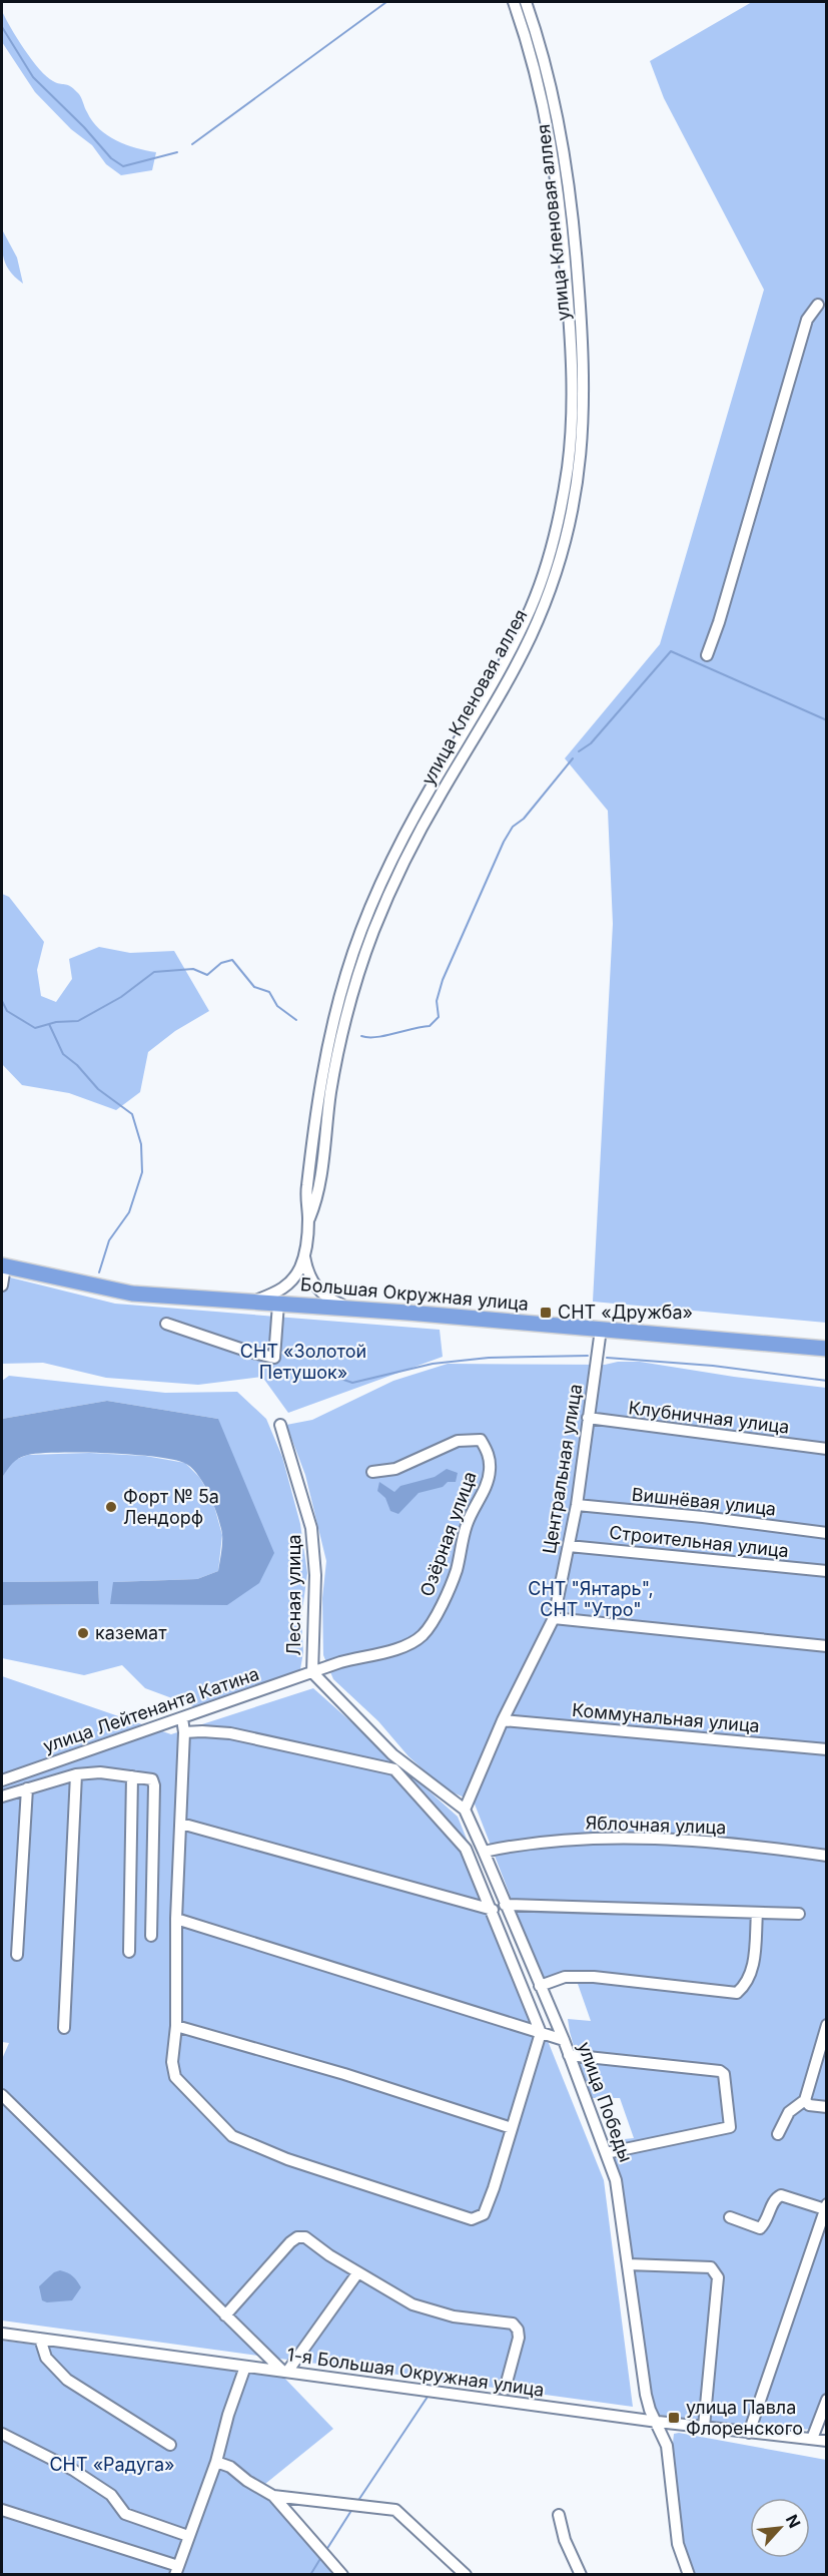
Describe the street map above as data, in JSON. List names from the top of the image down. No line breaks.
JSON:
{"streets":{"highway":["Большая Окружная улица"],"street":["улица Кленовая аллея","Клубничная улица","Центральная улица","Вишнёвая улица","Озёрная улица","Строительная улица","Лесная улица","улица Лейтенанта Катина","Коммунальная улица","Яблочная улица","улица Победы","1-я Большая Окружная улица"]},"crossings":[["Большая Окружная улица","Центральная улица"],["Клубничная улица","Центральная улица"],["Центральная улица","Вишнёвая улица"],["Центральная улица","Строительная улица"],["Центральная улица","Лесная улица"],["Центральная улица","Коммунальная улица"],["Центральная улица","улица Победы"],["Озёрная улица","Лесная улица"],["Озёрная улица","улица Лейтенанта Катина"],["Лесная улица","улица Лейтенанта Катина"],["Лесная улица","улица Победы"],["Яблочная улица","улица Победы"],["улица Победы","1-я Большая Окружная улица"]],"parks":["СНТ «Золотой Петушок»","СНТ \"Янтарь\", СНТ \"Утро\"","СНТ «Радуга»"],"places":{"transit":["СНТ «Дружба»","улица Павла Флоренского"],"other":["Форт № 5а Лендорф","каземат"]},"north":"top right"}
